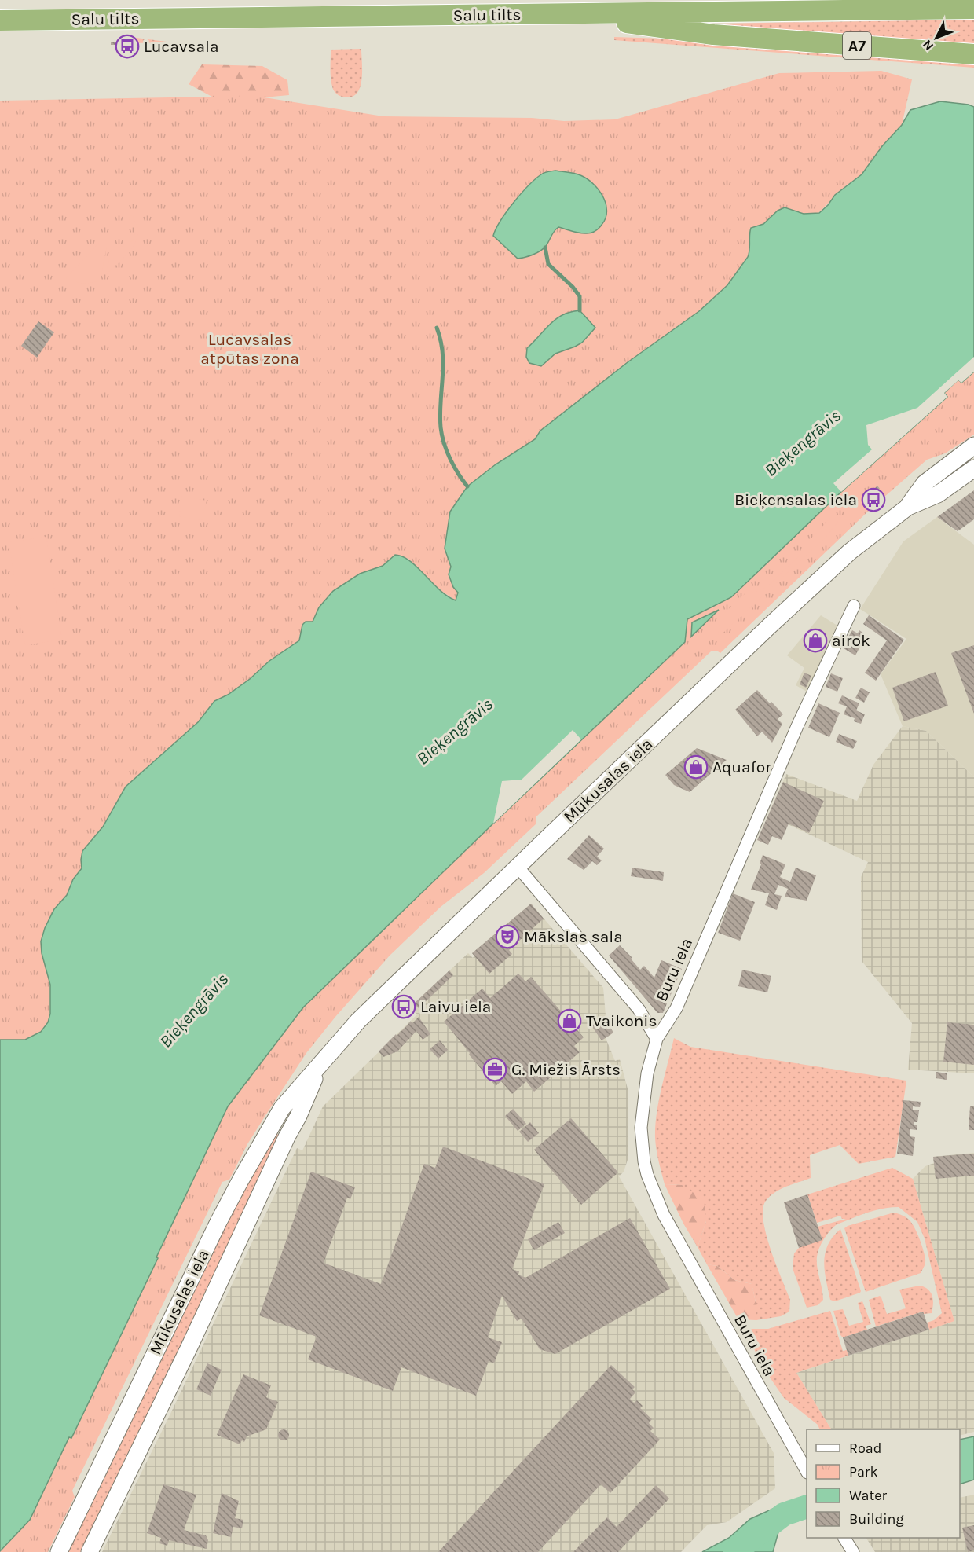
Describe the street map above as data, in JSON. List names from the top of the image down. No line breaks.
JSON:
{"streets":{"highway":["Salu tilts","A7"],"main road":["Mūkusalas iela"],"street":["Buru iela"]},"crossings":[["Salu tilts","A7"]],"water":["Bieķengrāvis"],"parks":["Lucavsalas atpūtas zona"],"places":{"bus stop":["Lucavsala","Bieķensalas iela","Laivu iela"],"shop":["airok","Aquafor","Tvaikonis"],"theatre":["Mākslas sala"],"office":["G. Miežis Ārsts"]},"legend":["Road","Park","Water","Building"],"north":"bottom left"}
